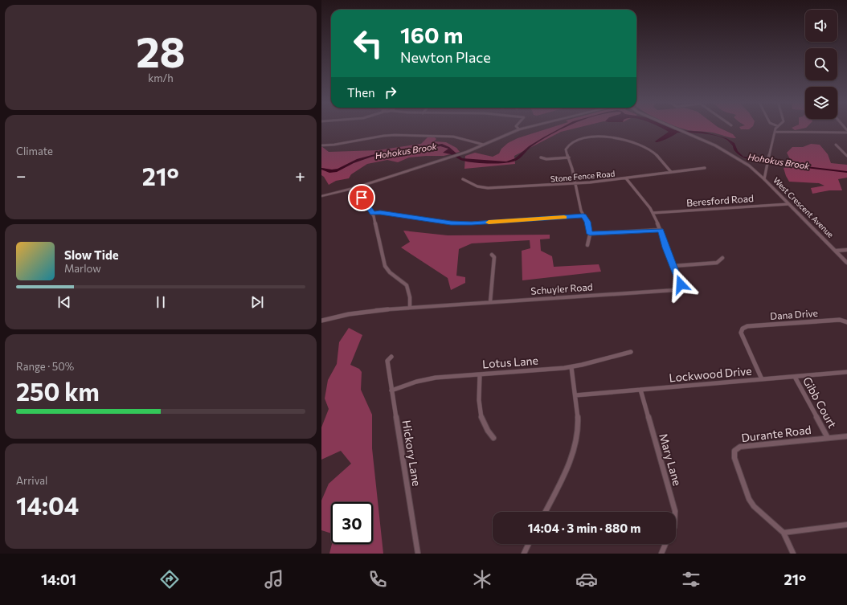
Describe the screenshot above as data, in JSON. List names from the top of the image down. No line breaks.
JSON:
{"streets":{"street":["Stone Fence Road","Beresford Road","West Crescent Avenue","Schuyler Road","Dana Drive","Lotus Lane","Lockwood Drive","Gibb Court","Durante Road","Hickory Lane","Mary Lane"]},"crossings":[["Stone Fence Road","Schuyler Road"],["Beresford Road","West Crescent Avenue"],["Beresford Road","Schuyler Road"],["Dana Drive","Lockwood Drive"],["Lotus Lane","Hickory Lane"],["Lockwood Drive","Gibb Court"],["Lockwood Drive","Mary Lane"],["Gibb Court","Durante Road"]],"water":["Hohokus Brook"],"page":{"tile":[["28","km/h"],"Climate",["Range · 50%","250 km"],["Arrival","14:04"]],"turn":["160 m","Newton Place"],"then":"Then","heat":["−","21°","+"],"song":["Slow Tide","Marlow"],"limit":"30","trip":"14:04 · 3 min · 880 m","tabs":["14:01","21°"]}}
